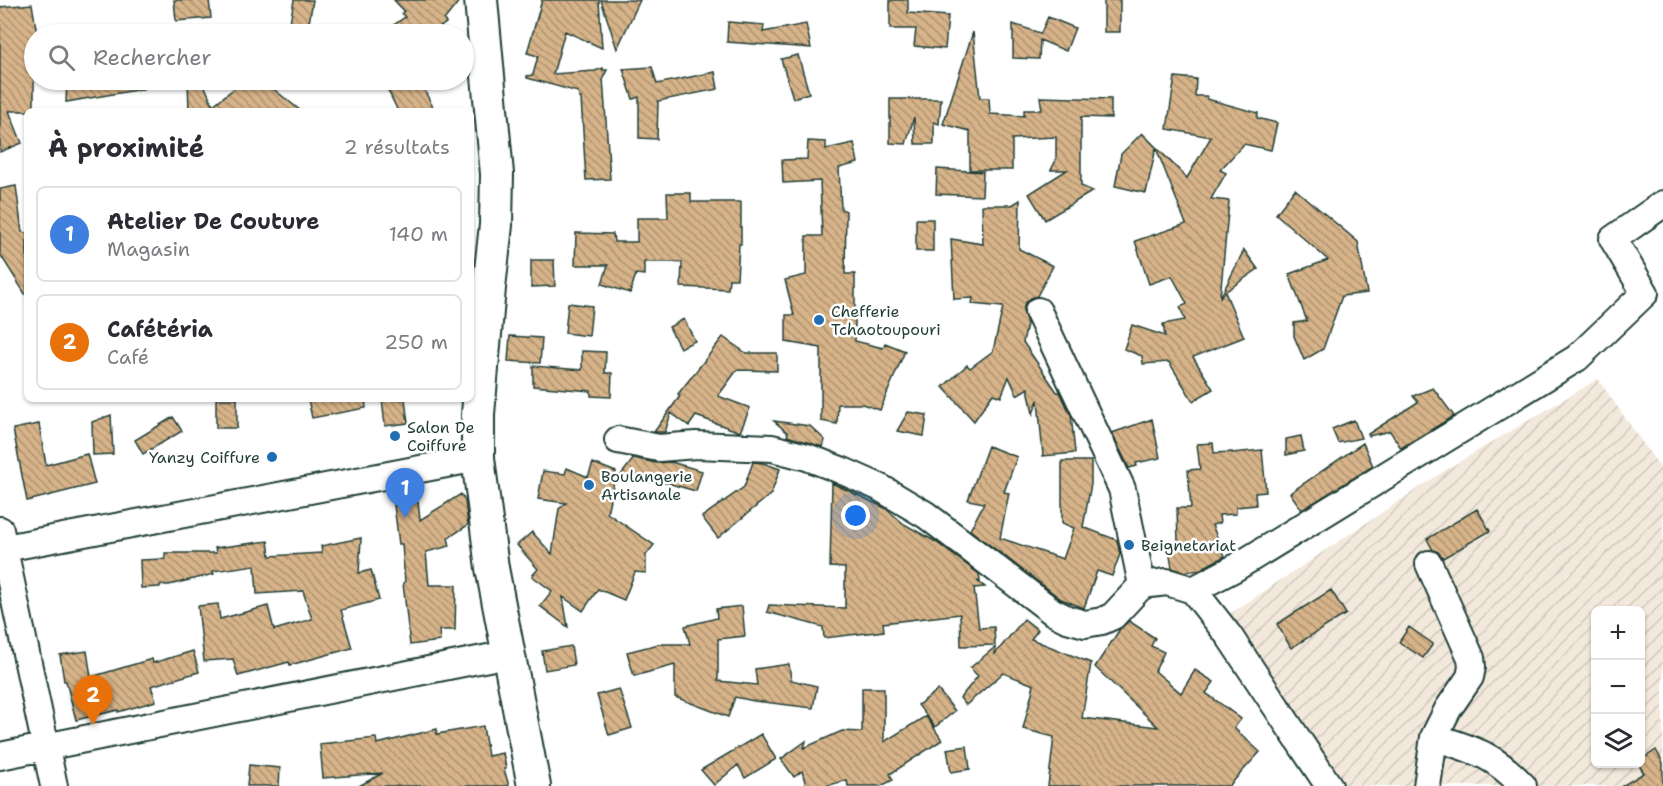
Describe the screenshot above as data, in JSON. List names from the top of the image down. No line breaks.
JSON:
{"places":["Chefferie Tchaotoupouri","Salon De Coiffure","Yanzy Coiffure","Boulangerie Artisanale","Beignetariat"],"page":{"search":"Rechercher","heading":["À proximité","2 résultats"],"list":[{"mark":"1","name":"Atelier De Couture","note":"Magasin","value":"140 m"},{"mark":"2","name":"Cafétéria","note":"Café","value":"250 m"}],"pins":["1","2"],"map_buttons":["+","−"]}}
